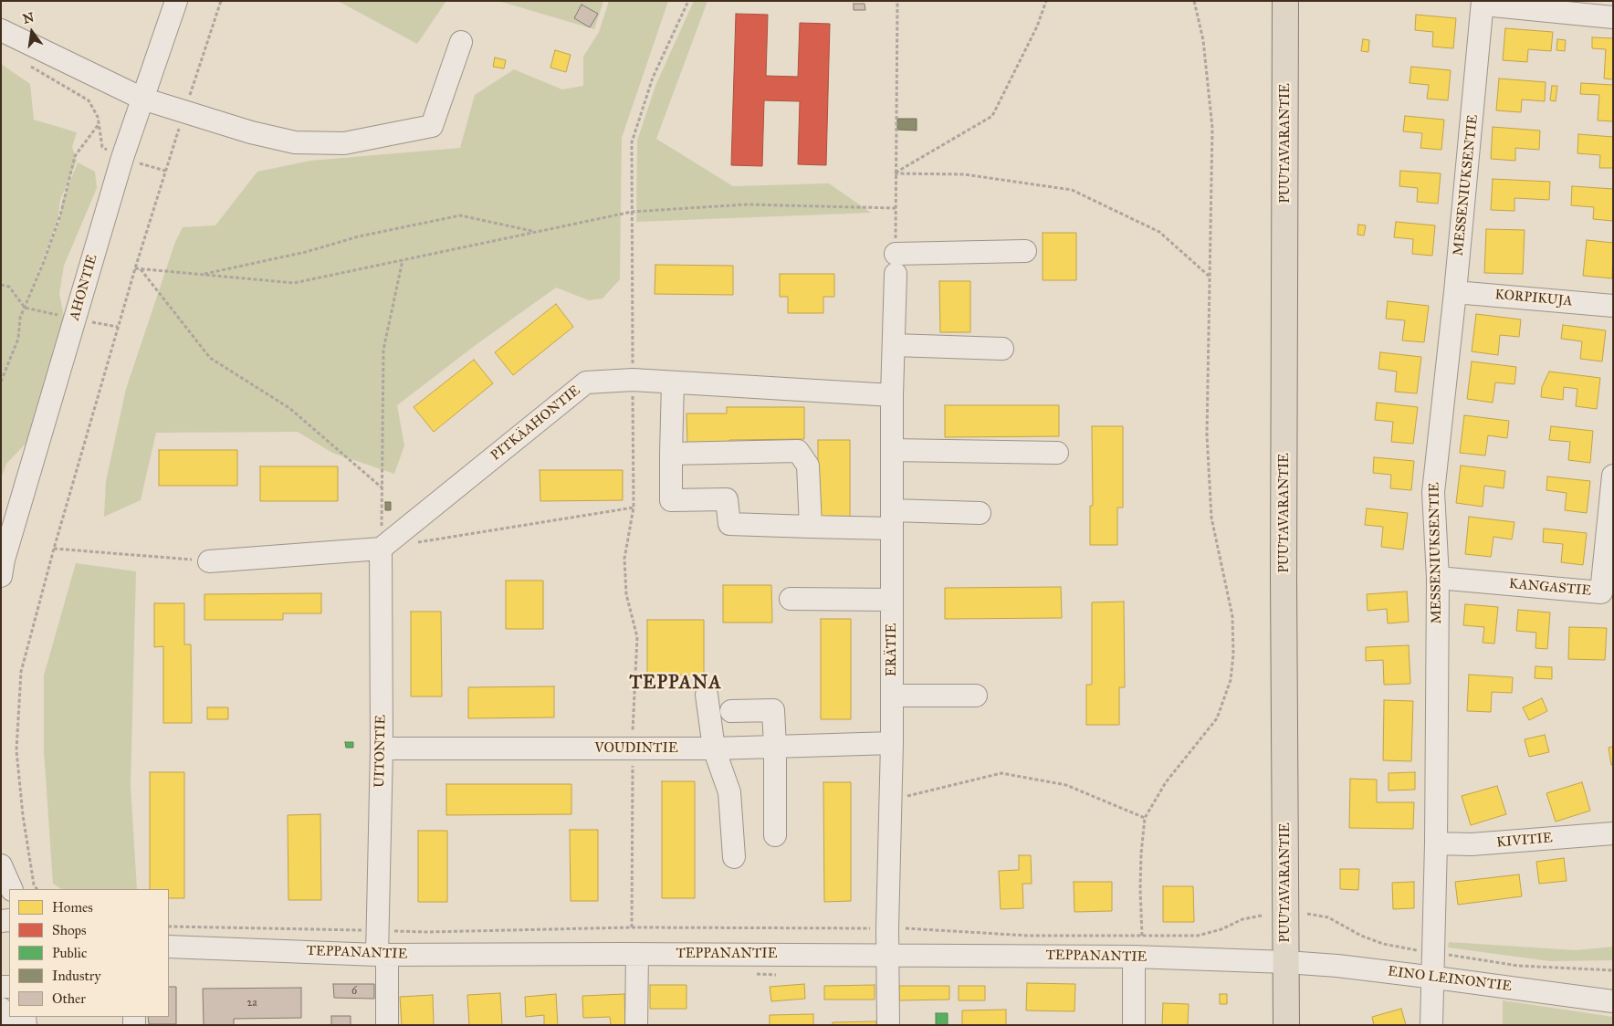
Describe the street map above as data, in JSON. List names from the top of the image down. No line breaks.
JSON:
{"streets":{"main road":["PUUTAVARANTIE"],"street":["MESSENIUKSENTIE","AHONTIE","KORPIKUJA","PITKÄAHONTIE","KANGASTIE","ERÄTIE","VOUDINTIE","UITONTIE","KIVITIE","TEPPANANTIE","EINO LEINONTIE"]},"crossings":[["PUUTAVARANTIE","TEPPANANTIE"],["PUUTAVARANTIE","EINO LEINONTIE"],["MESSENIUKSENTIE","KORPIKUJA"],["MESSENIUKSENTIE","KANGASTIE"],["MESSENIUKSENTIE","KIVITIE"],["MESSENIUKSENTIE","EINO LEINONTIE"],["PITKÄAHONTIE","ERÄTIE"],["PITKÄAHONTIE","UITONTIE"],["ERÄTIE","VOUDINTIE"],["ERÄTIE","TEPPANANTIE"],["VOUDINTIE","UITONTIE"],["UITONTIE","TEPPANANTIE"],["TEPPANANTIE","EINO LEINONTIE"]],"districts":["TEPPANA"],"house_numbers":["6","2a"],"legend":["Homes","Shops","Public","Industry","Other"],"north":"top"}
